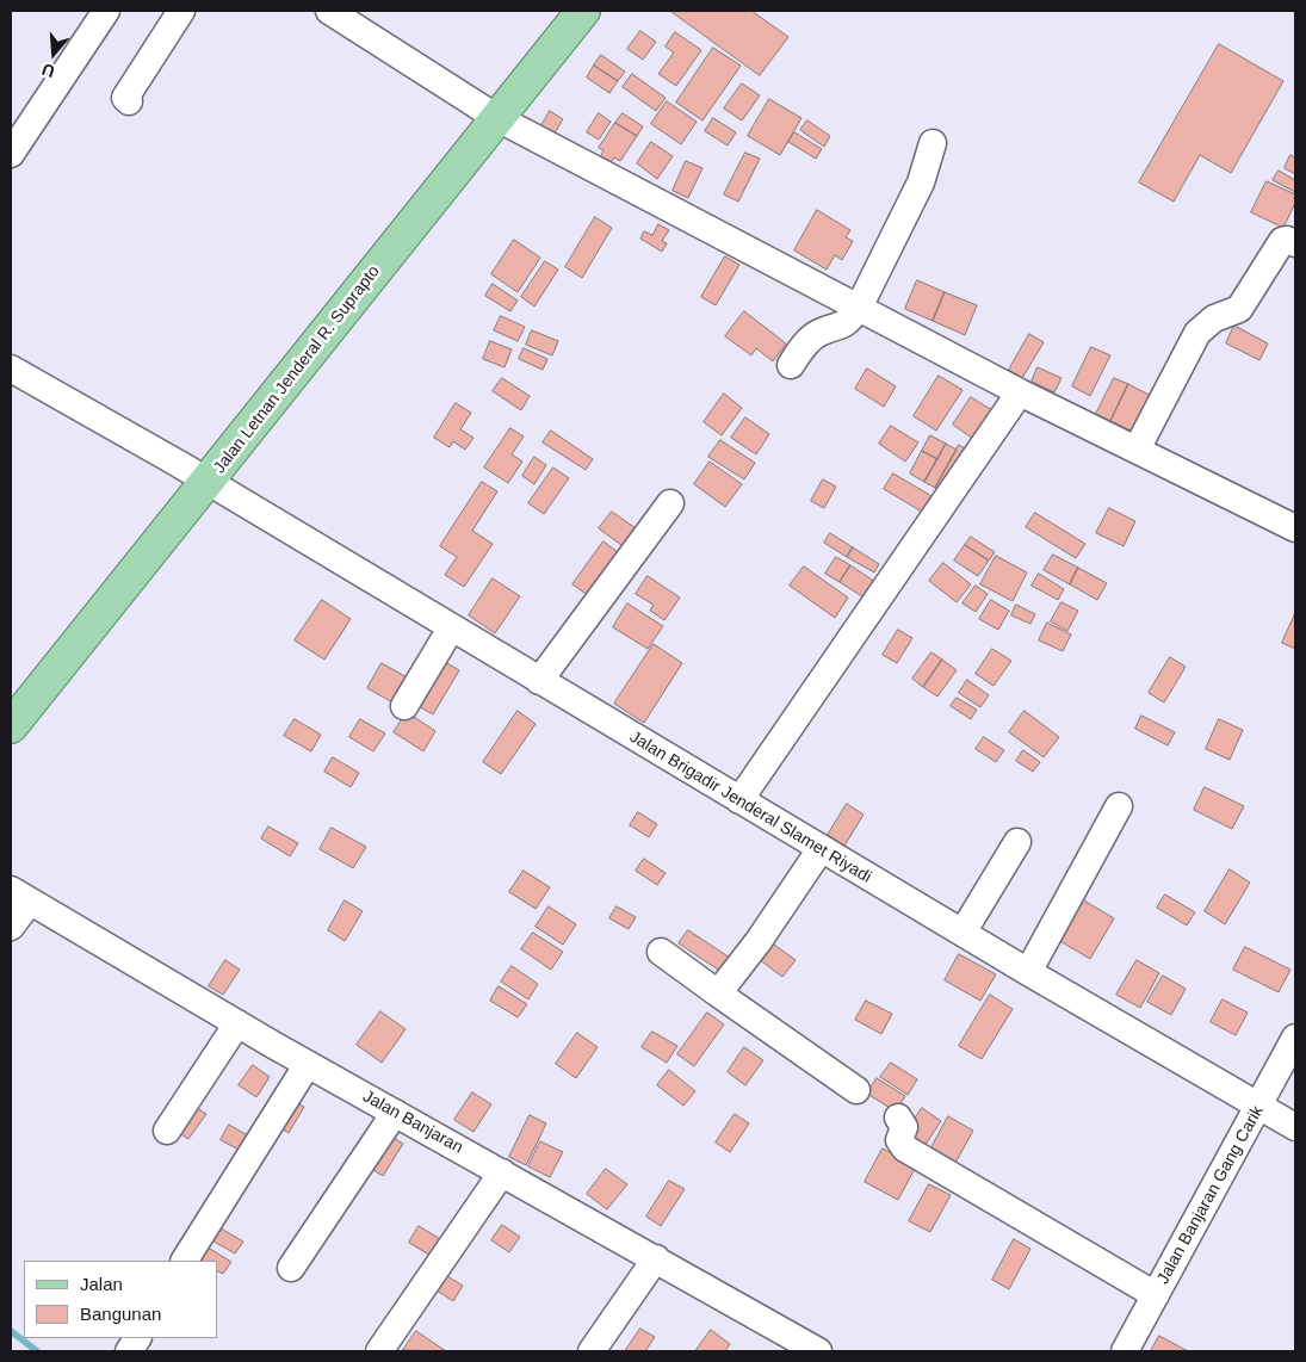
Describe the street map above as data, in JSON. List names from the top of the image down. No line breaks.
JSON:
{"streets":{"main road":["Jalan Letnan Jenderal R. Suprapto"],"street":["Jalan Brigadir Jenderal Slamet Riyadi","Jalan Banjaran","Jalan Banjaran Gang Carik"]},"crossings":[["Jalan Letnan Jenderal R. Suprapto","Jalan Brigadir Jenderal Slamet Riyadi"],["Jalan Brigadir Jenderal Slamet Riyadi","Jalan Banjaran Gang Carik"]],"legend":["Jalan","Bangunan"],"north":"bottom"}
